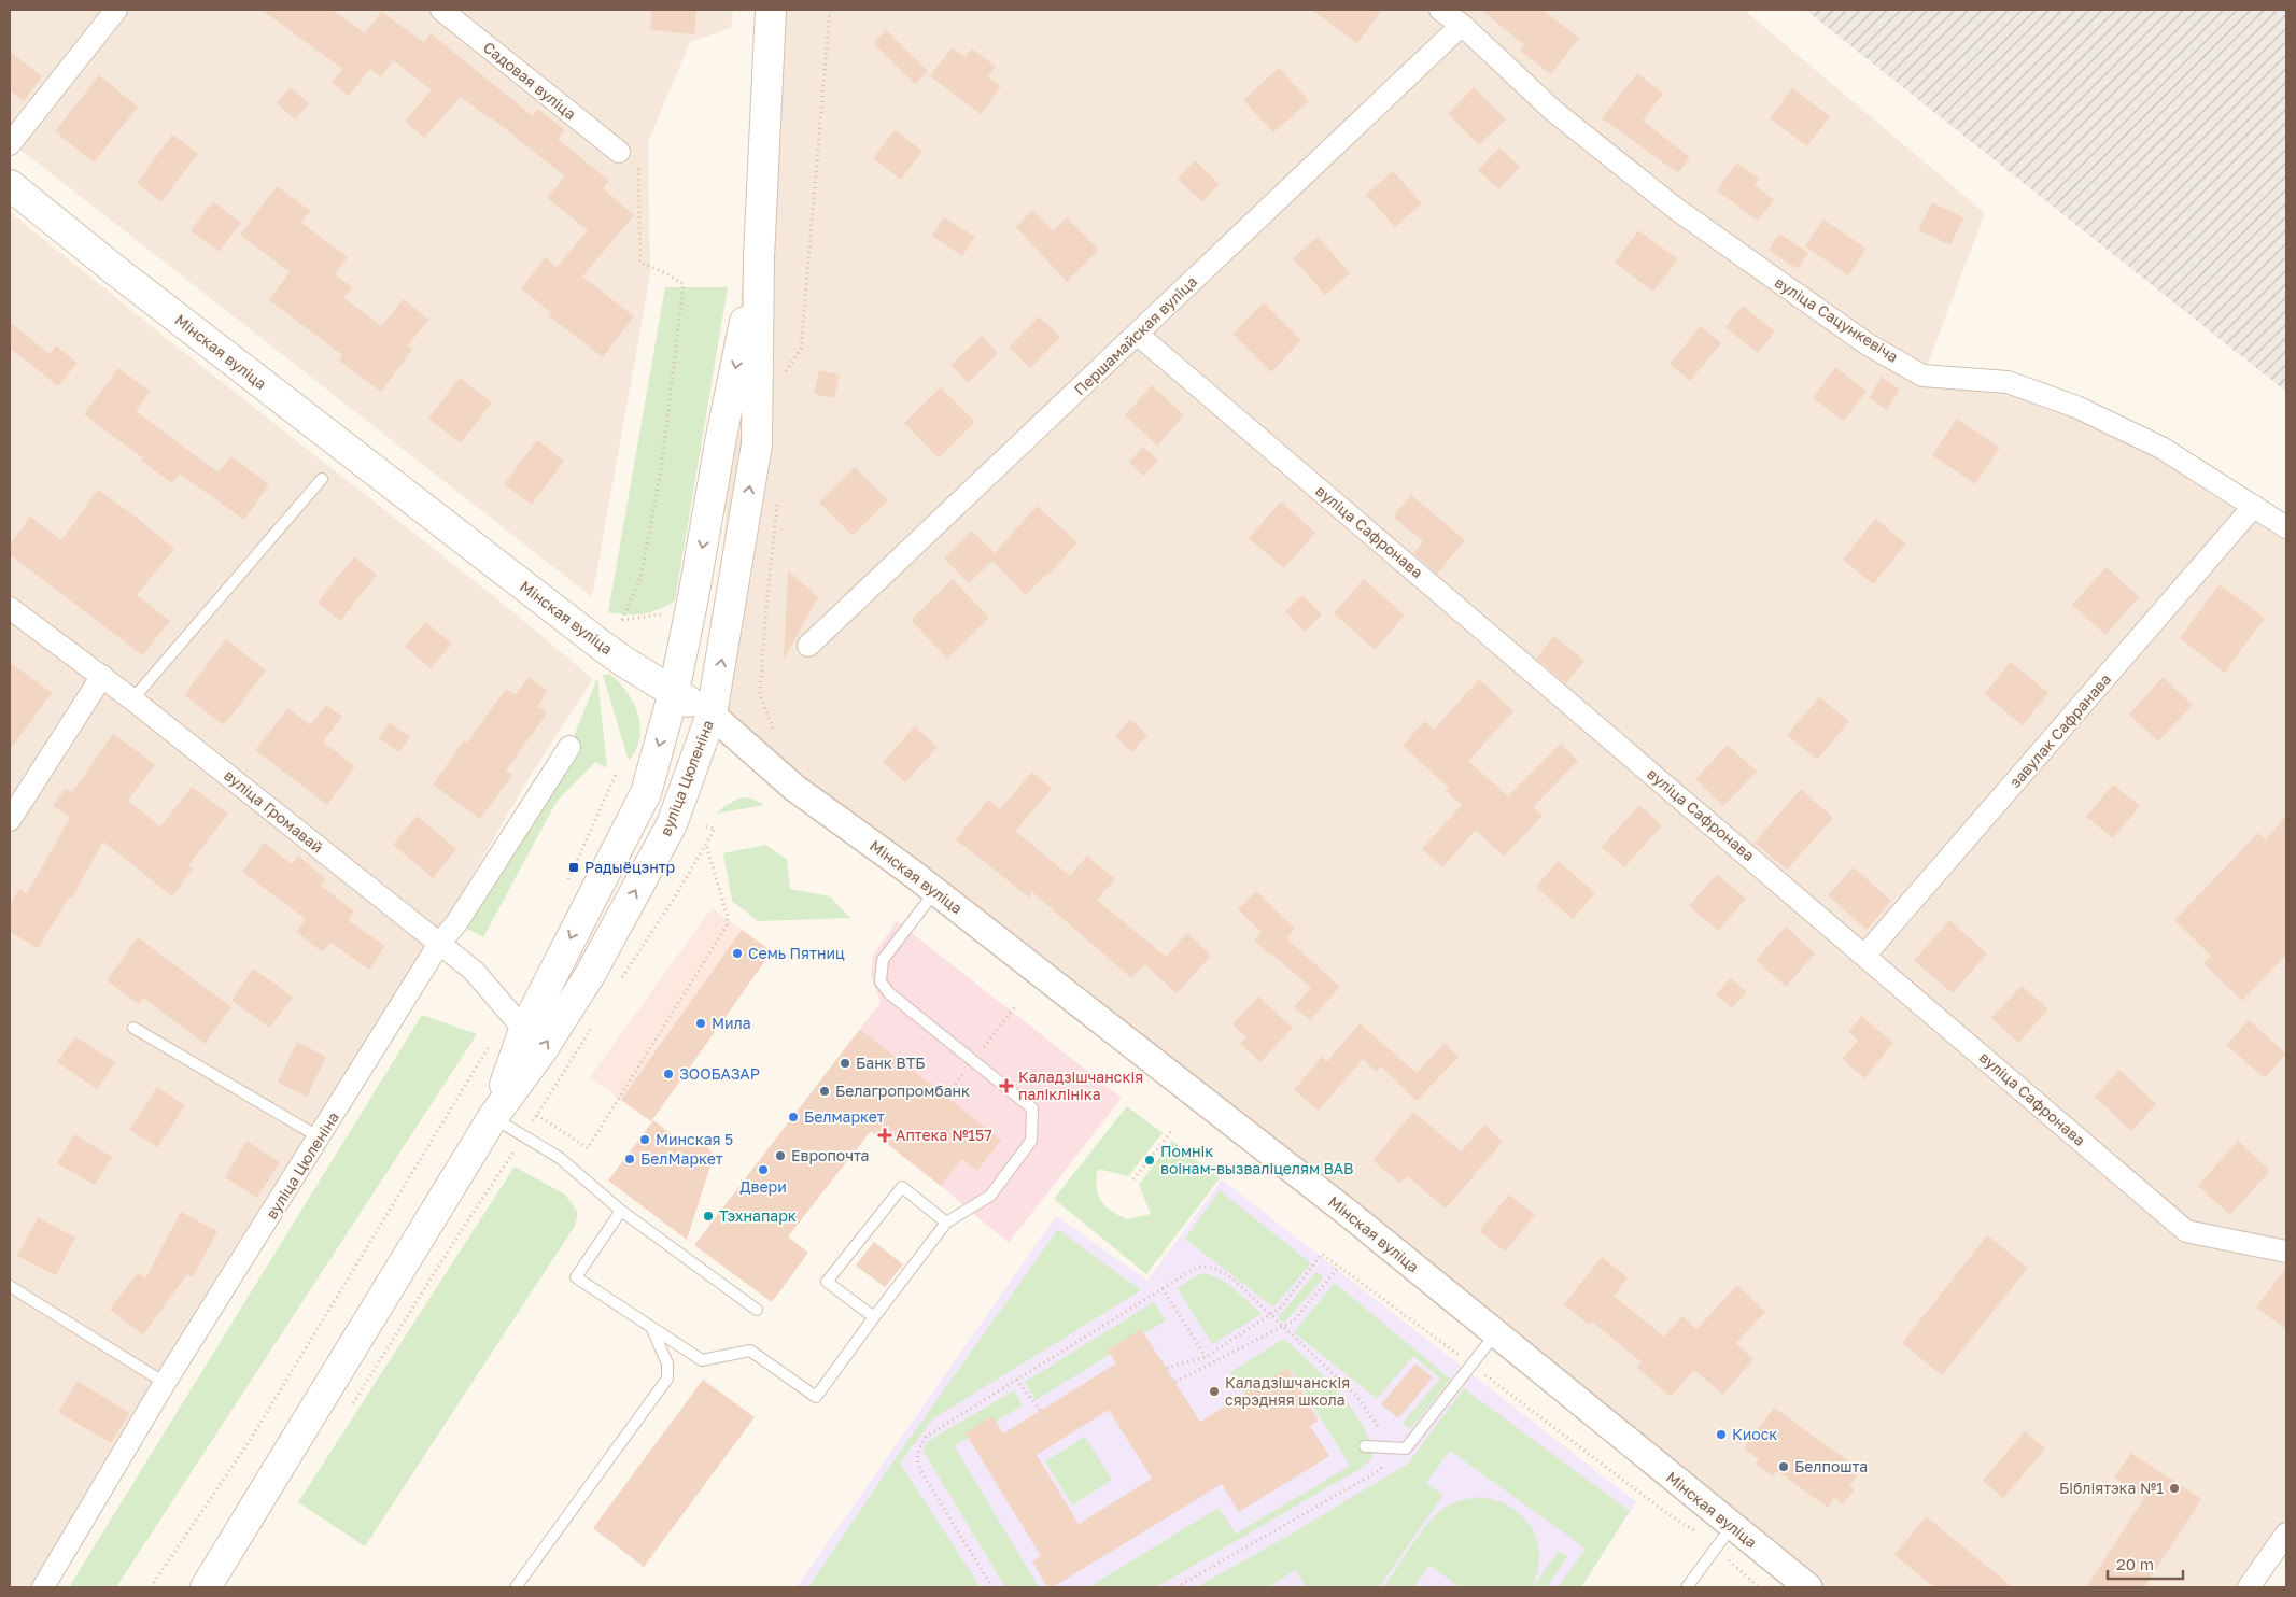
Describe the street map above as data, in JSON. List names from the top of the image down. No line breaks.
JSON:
{"streets":{"main road":["Мінская вуліца","вуліца Цюленіна"],"street":["Садовая вуліца","вуліца Сацункевіча","Першамайская вуліца","вуліца Сафронава","завулак Сафранава","вуліца Громавай"]},"crossings":[["вуліца Сацункевіча","Першамайская вуліца"],["вуліца Сацункевіча","завулак Сафранава"],["Першамайская вуліца","вуліца Сафронава"],["Мінская вуліца","вуліца Цюленіна"],["вуліца Сафронава","завулак Сафранава"],["вуліца Цюленіна","вуліца Громавай"]],"places":{"transit":["Радыёцэнтр"],"other":["Семь Пятниц","Мила","Банк ВТБ","ЗООБАЗАР","Белагропромбанк","Белмаркет","Минская 5","Европочта","БелМаркет","Помнік воінам-вызваліцелям ВАВ","Двери","Тэхнапарк","Каладзішчанскія сярэдняя школа","Киоск","Белпошта","Бібліятэка №1"],"health":["Каладзішчанскія паліклініка","Аптека №157"]},"scale_bar":"20 m"}
